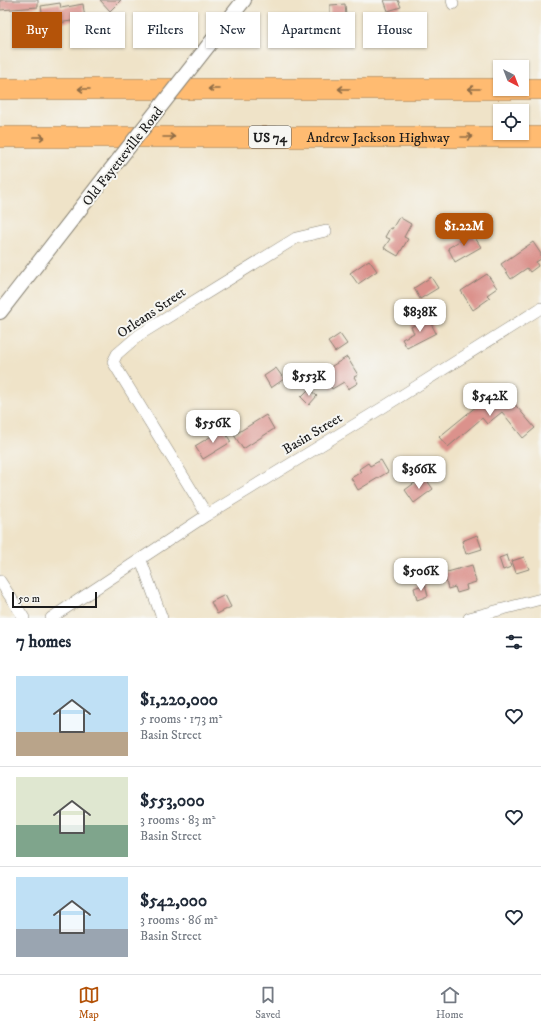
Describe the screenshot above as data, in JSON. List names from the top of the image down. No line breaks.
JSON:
{"streets":{"highway":["US 74","Andrew Jackson Highway"],"street":["Old Fayetteville Road","Orleans Street","Basin Street"]},"crossings":[["Orleans Street","Basin Street"]],"scale_bar":"50 m","north":"bottom right","page":{"chip":["Buy","Rent","Filters","New","Apartment","House"],"price":["$1.22M","$838K","$553K","$542K","$556K","$366K","$506K"],"scale":"50 m","heading":"7 homes","list":[{"name":"$1,220,000","note":"5 rooms · 173 m² · Basin Street"},{"name":"$553,000","note":"3 rooms · 83 m² · Basin Street"},{"name":"$542,000","note":"3 rooms · 86 m² · Basin Street"}],"tabs":["Map","Saved","Home"]}}
